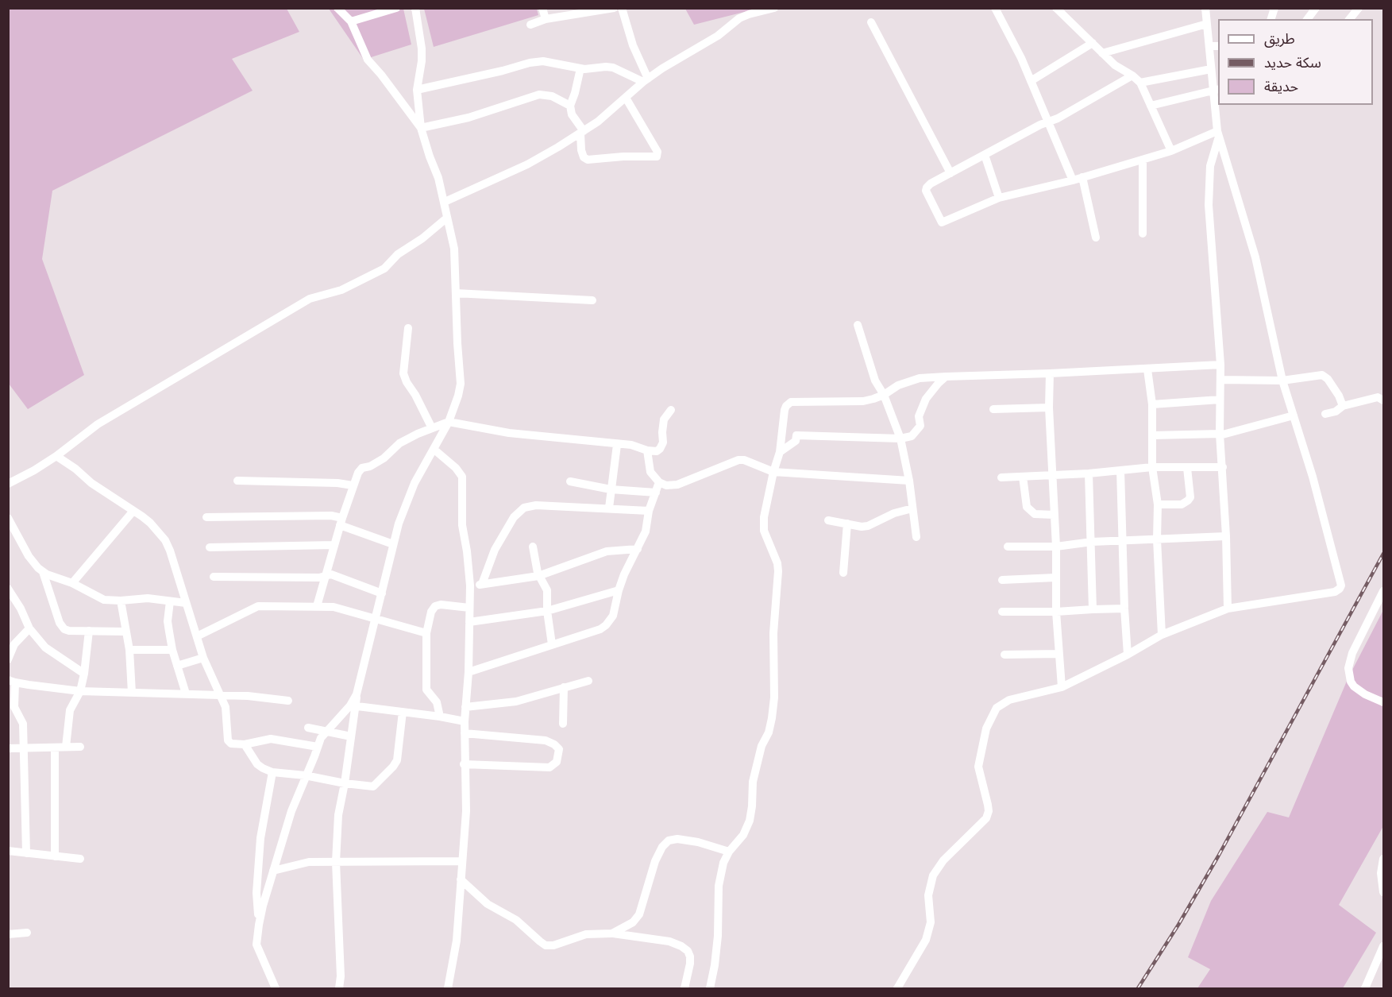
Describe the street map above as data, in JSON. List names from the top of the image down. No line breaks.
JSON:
{"legend":["طريق","سكة حديد","حديقة"]}
